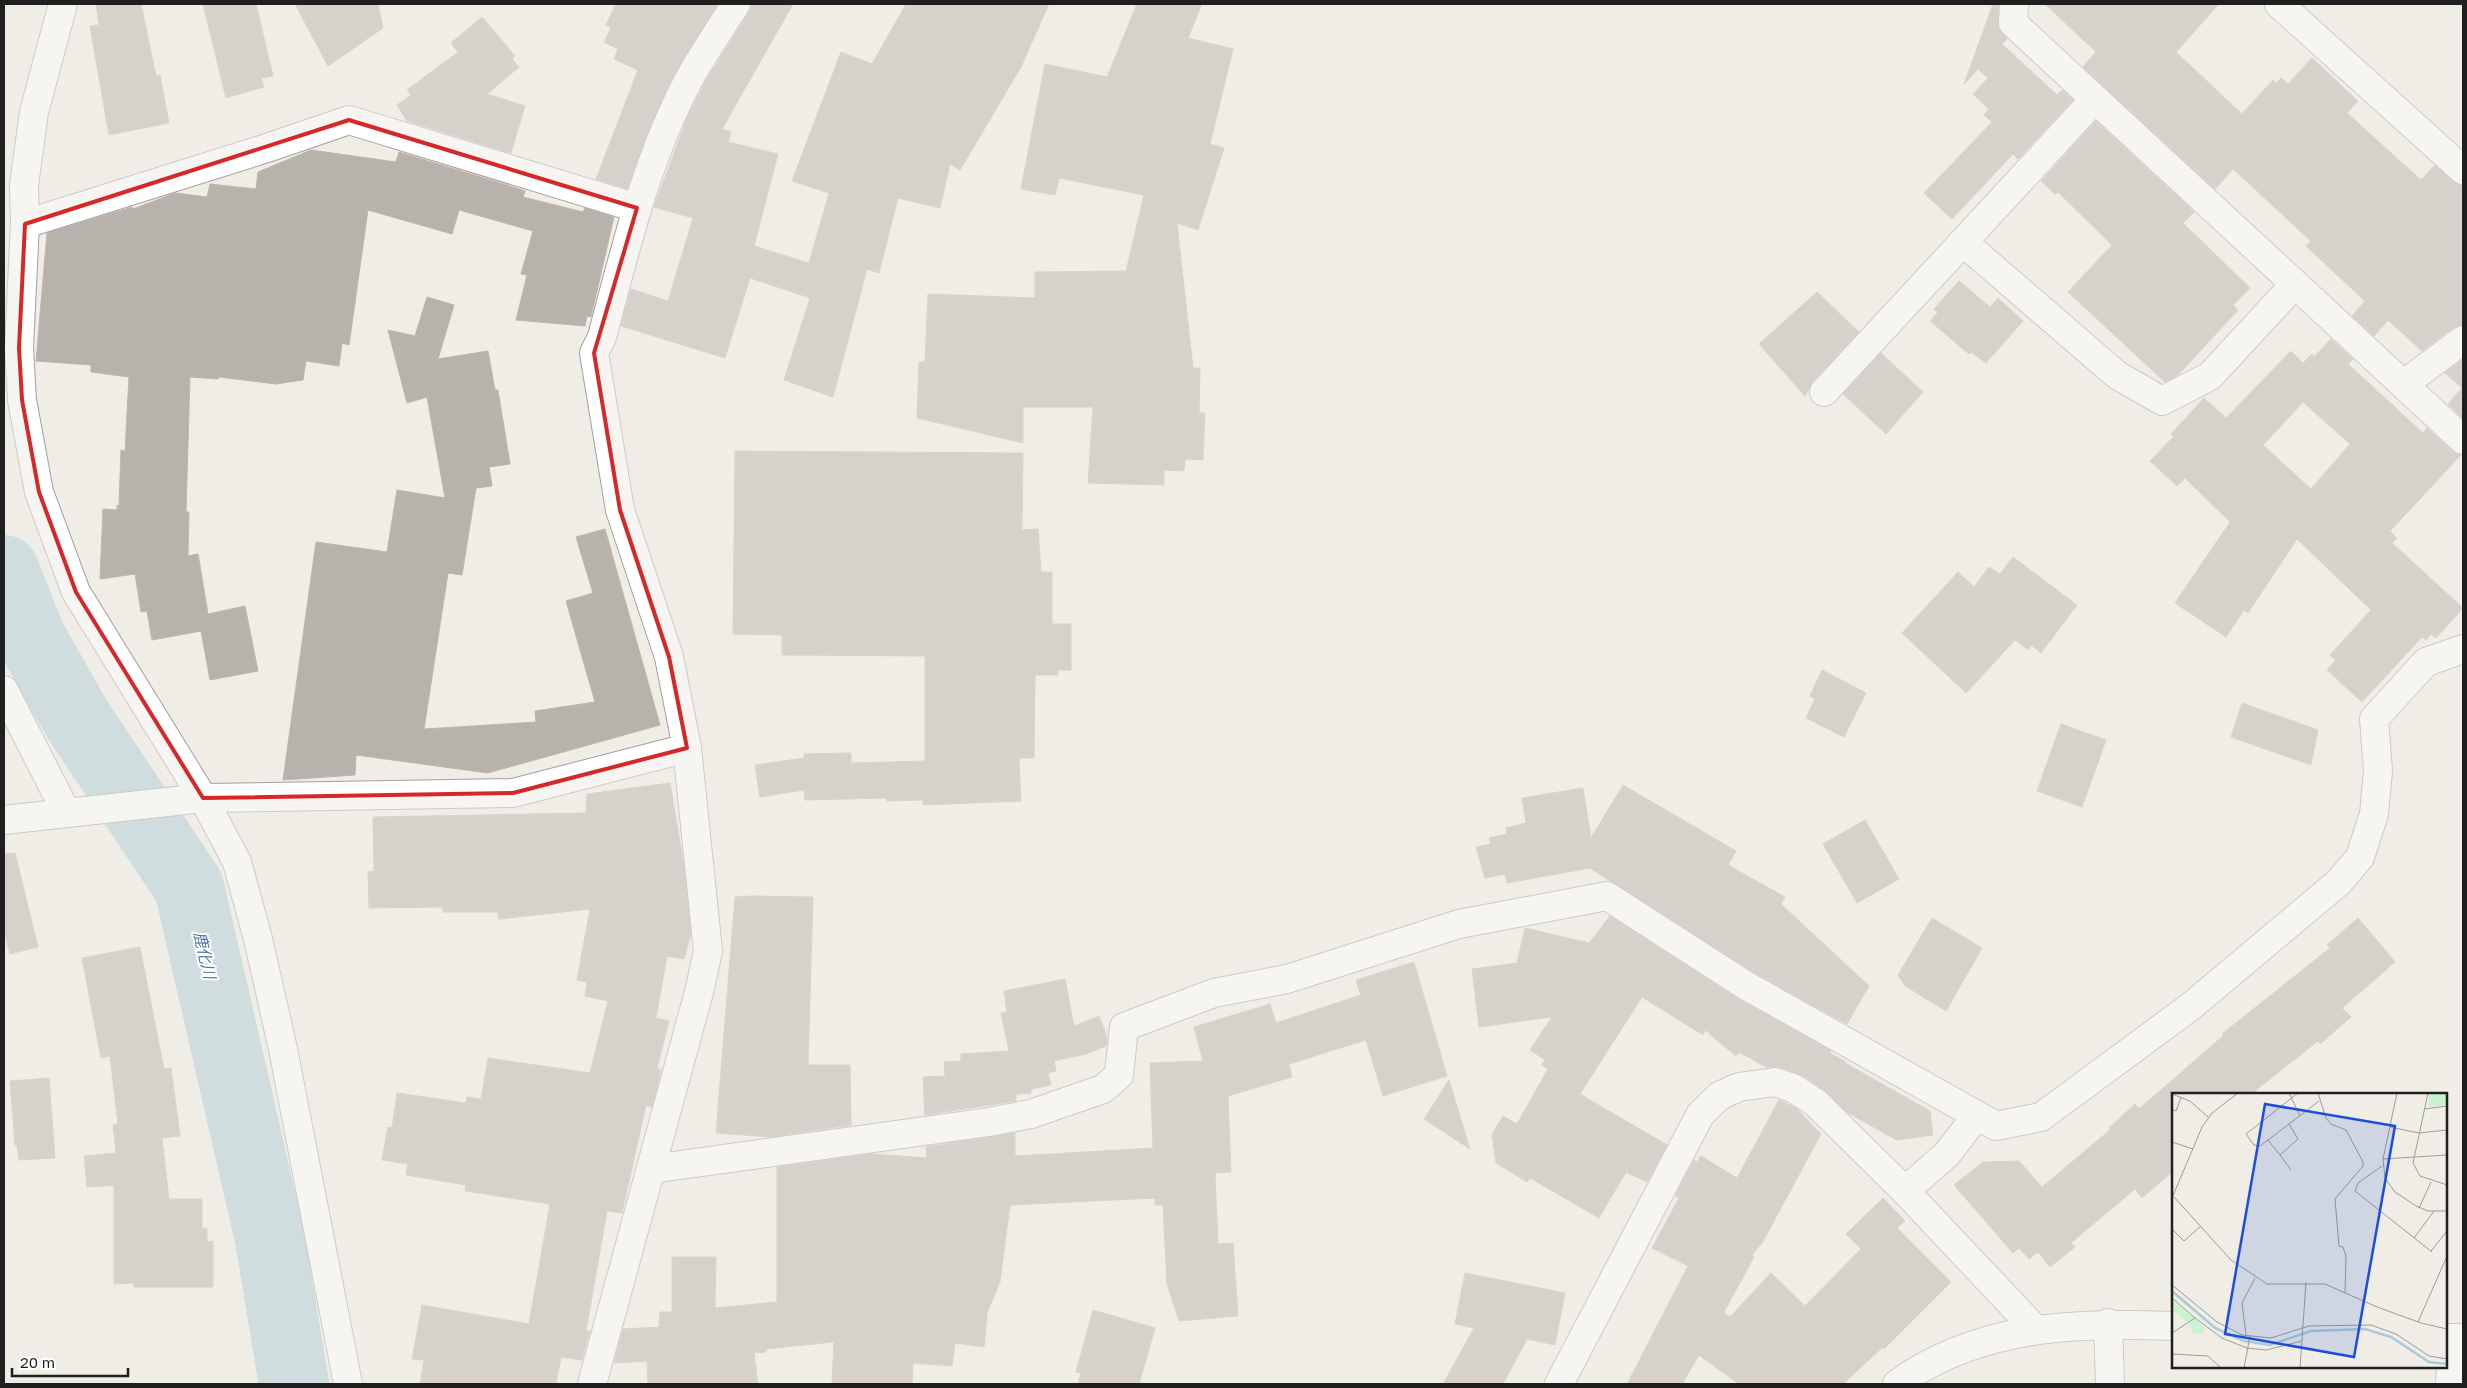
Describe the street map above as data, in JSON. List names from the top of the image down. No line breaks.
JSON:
{"water":["鹿化川"],"scale_bar":"20 m"}
